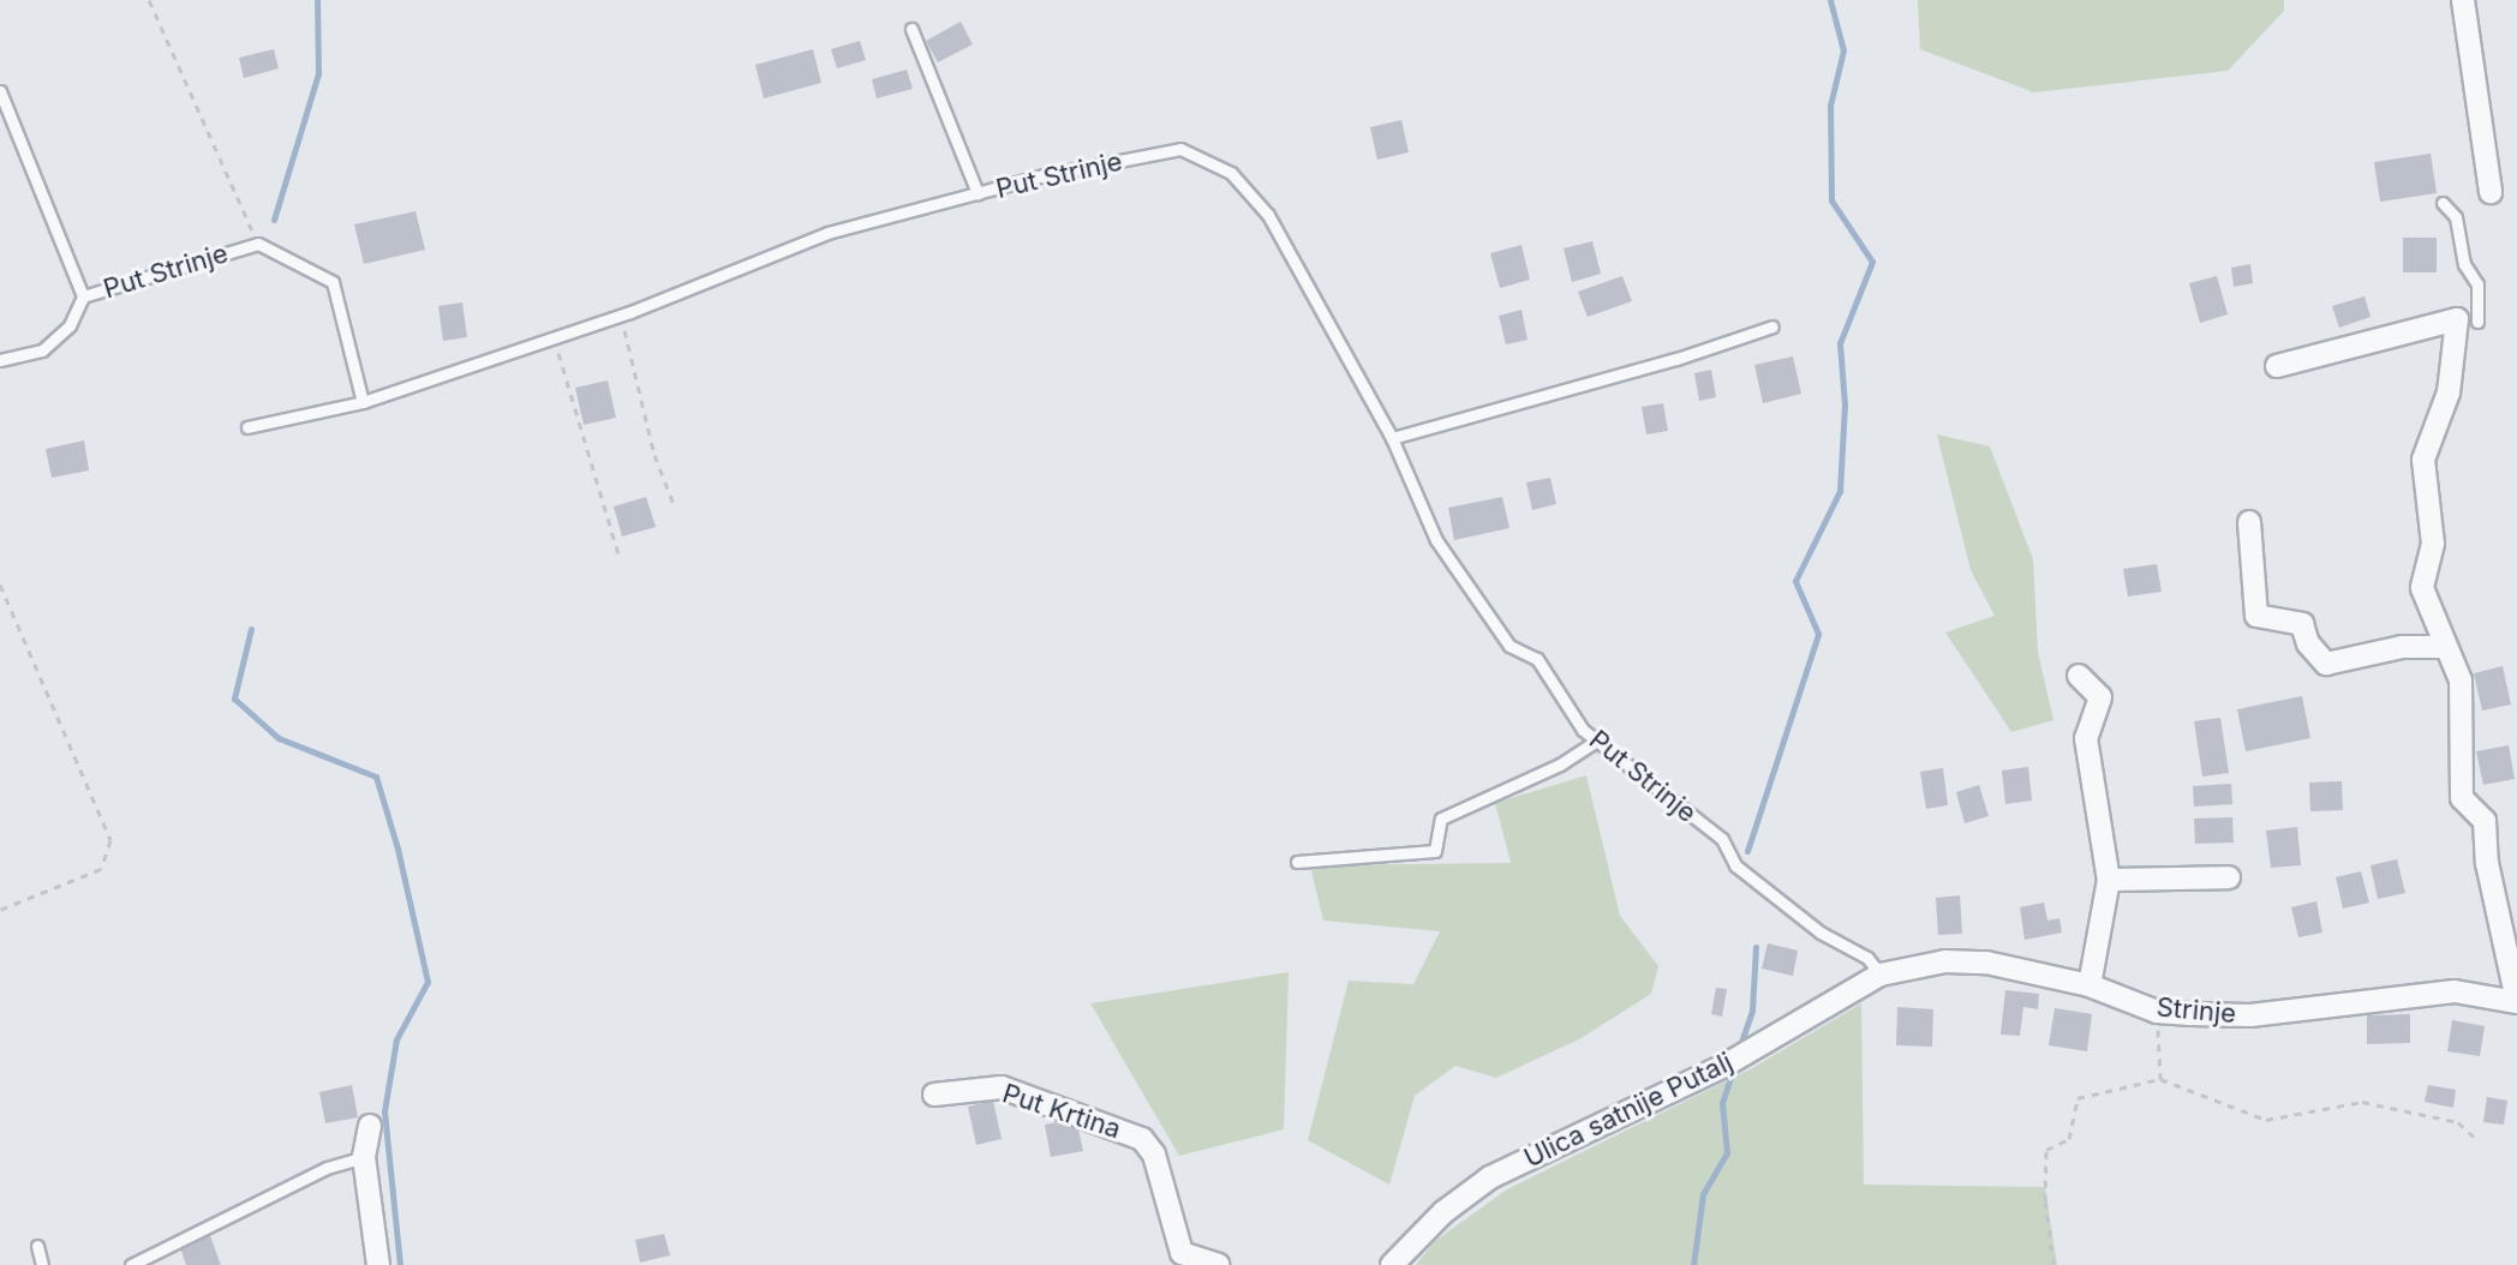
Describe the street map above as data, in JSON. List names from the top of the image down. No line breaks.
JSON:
{"streets":{"street":["Strinje","Ulica satnije Putalj","Put Krtina"],"lane":["Put Strinje"]},"crossings":[["Put Strinje","Strinje"],["Put Strinje","Ulica satnije Putalj"],["Strinje","Ulica satnije Putalj"]]}
